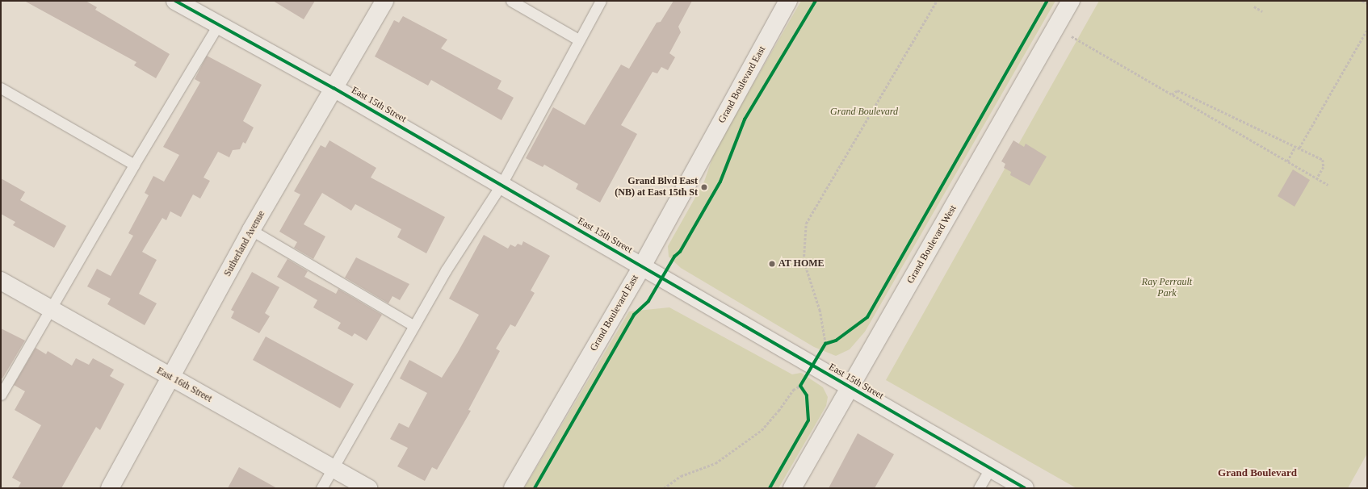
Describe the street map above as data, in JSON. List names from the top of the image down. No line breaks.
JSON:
{"streets":{"street":["Grand Boulevard East","East 15th Street","Sutherland Avenue","Grand Boulevard West","East 16th Street"]},"crossings":[["Grand Boulevard East","East 15th Street"],["East 15th Street","Sutherland Avenue"],["East 15th Street","Grand Boulevard West"],["Sutherland Avenue","East 16th Street"]],"districts":["Grand Boulevard"],"parks":["Grand Boulevard","Ray Perrault Park"],"places":["Grand Blvd East (NB) at East 15th St","AT HOME"]}
